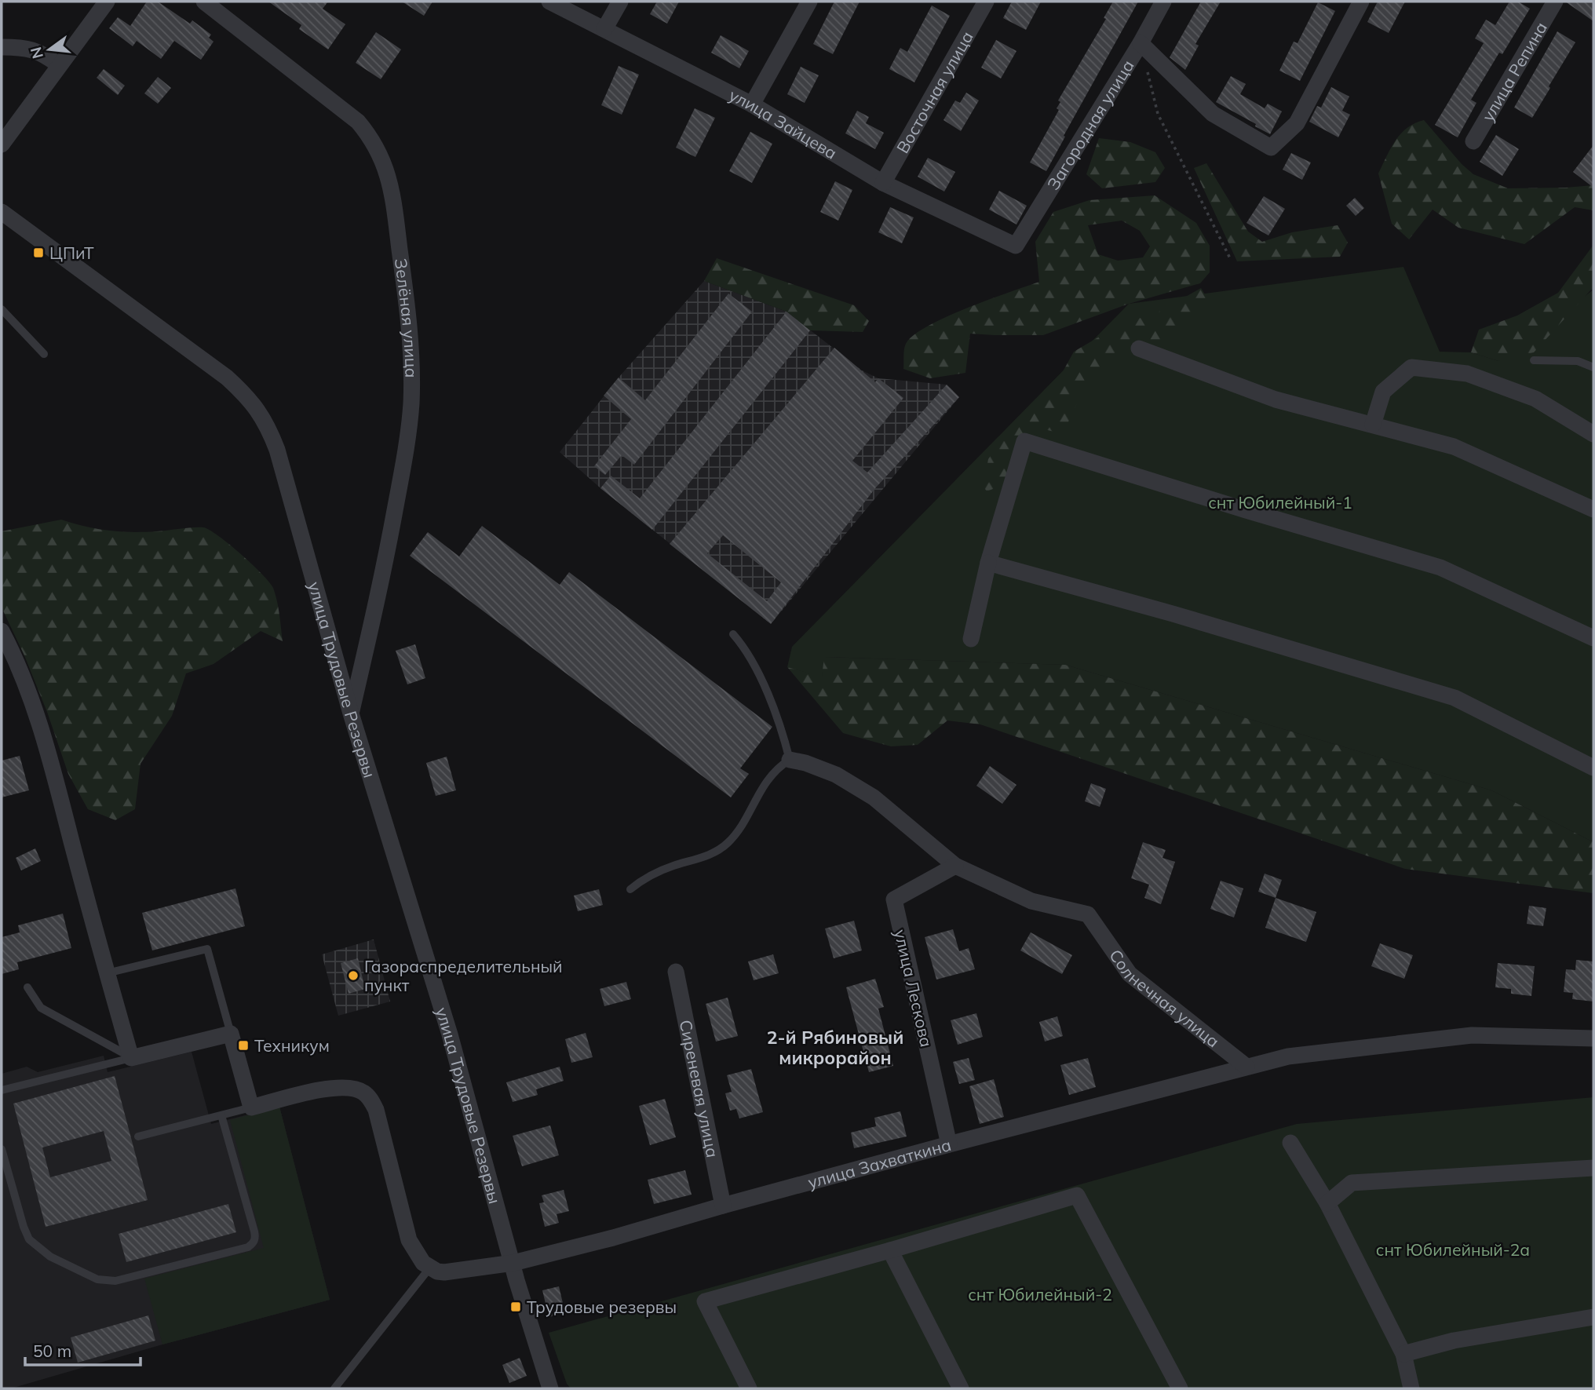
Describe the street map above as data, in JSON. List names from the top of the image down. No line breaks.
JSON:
{"streets":{"street":["улица Репина","Восточная улица","улица Зайцева","Загородная улица","Зелёная улица","улица Трудовые Резервы","улица Лескова","Солнечная улица","Сиреневая улица","улица Захваткина"]},"crossings":[["Восточная улица","улица Зайцева"],["улица Зайцева","Загородная улица"],["Зелёная улица","улица Трудовые Резервы"],["улица Трудовые Резервы","улица Захваткина"],["улица Лескова","Солнечная улица"],["улица Лескова","улица Захваткина"],["Солнечная улица","улица Захваткина"],["Сиреневая улица","улица Захваткина"]],"districts":["2-й Рябиновый микрорайон"],"parks":["снт Юбилейный-1","снт Юбилейный-2а","снт Юбилейный-2"],"places":{"transit":["ЦПиТ","Техникум","Трудовые резервы"],"other":["Газораспределительный пункт"]},"scale_bar":"50 m","north":"left"}
